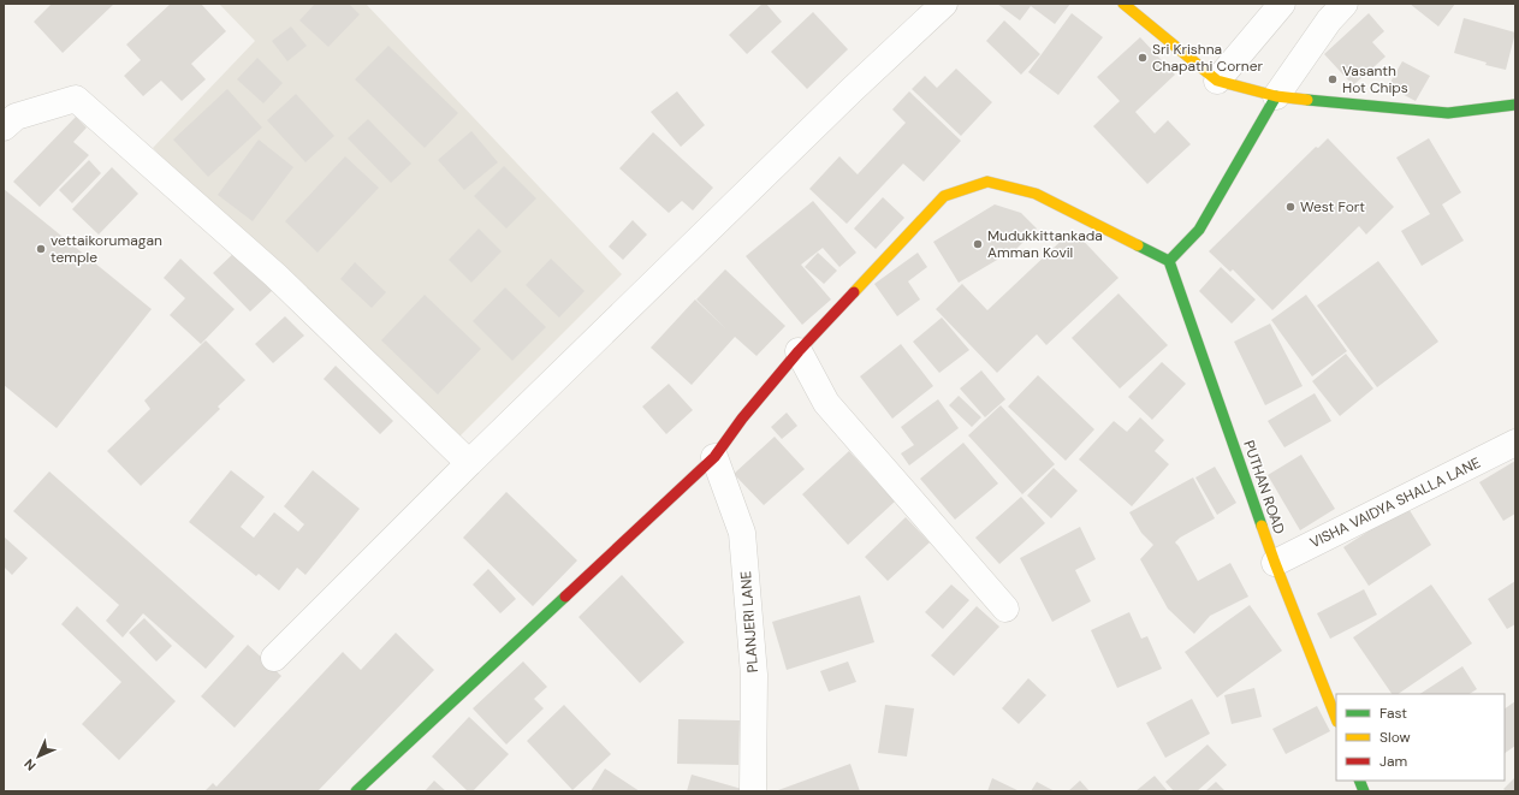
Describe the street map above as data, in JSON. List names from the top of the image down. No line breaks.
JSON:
{"streets":{"street":["PUTHAN ROAD","VISHA VAIDYA SHALLA LANE","PLANJERI LANE"]},"crossings":[["PUTHAN ROAD","VISHA VAIDYA SHALLA LANE"]],"places":["Sri Krishna Chapathi Corner","Vasanth Hot Chips","West Fort","Mudukkittankada Amman Kovil","vettaikorumagan temple"],"legend":["Fast","Slow","Jam"],"north":"bottom left"}
